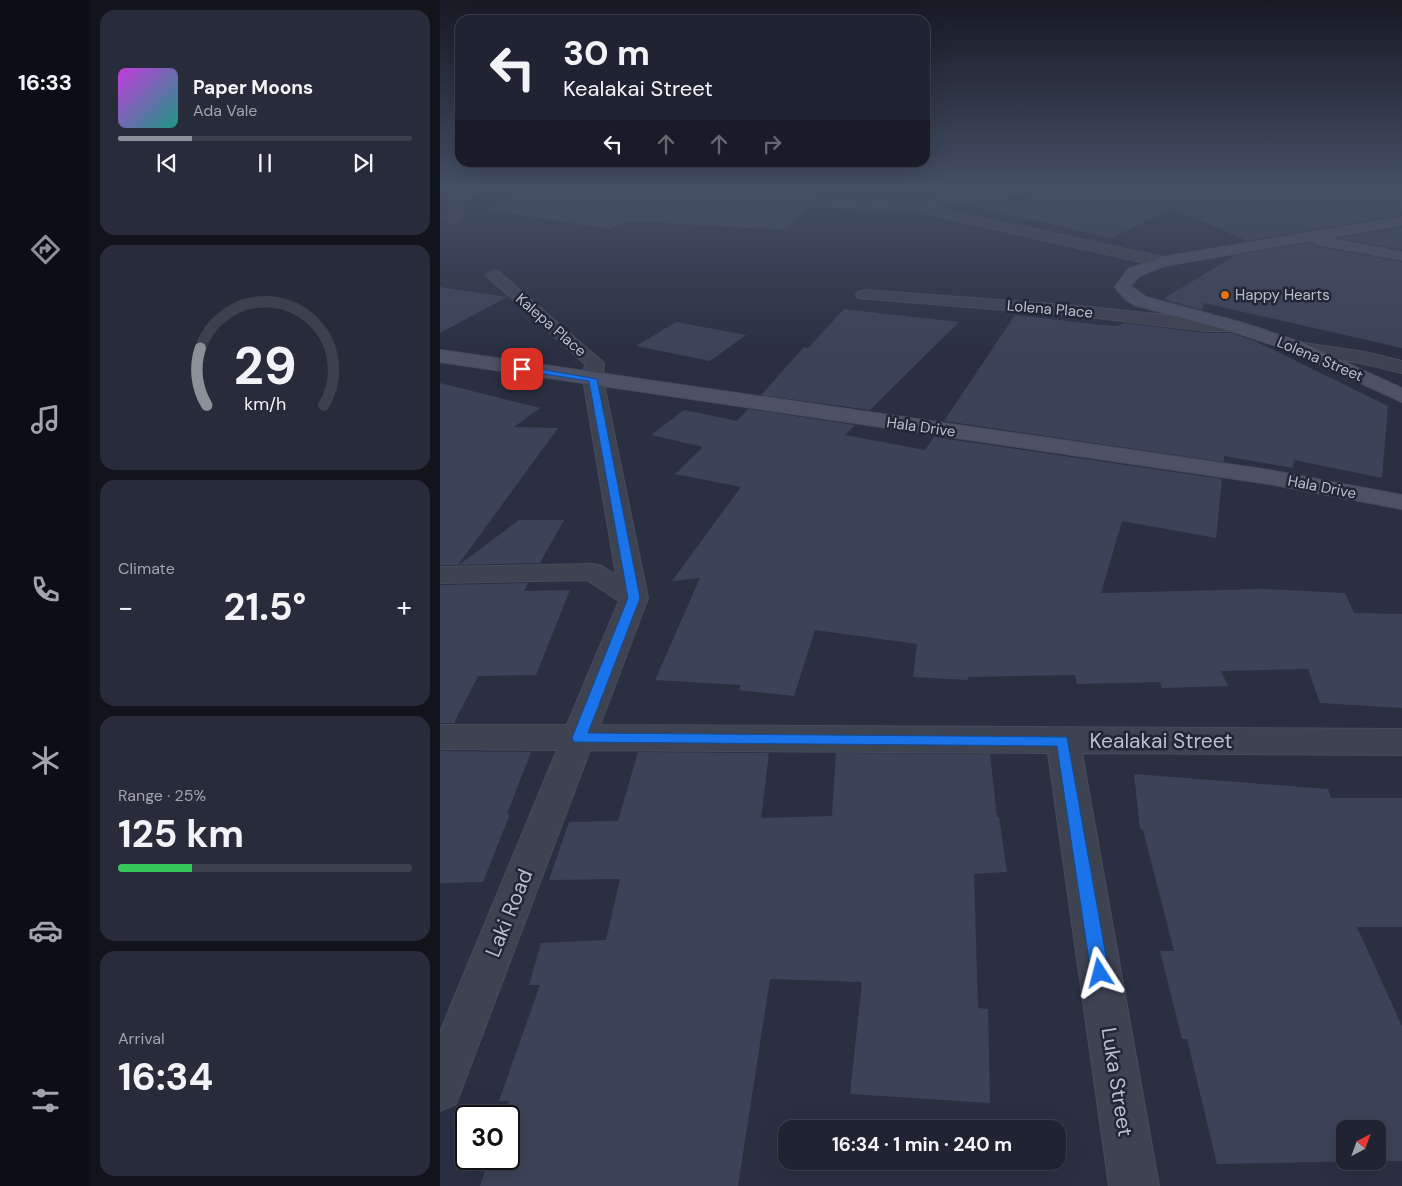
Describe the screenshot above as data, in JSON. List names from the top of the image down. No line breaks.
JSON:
{"streets":{"street":["Lolena Place","Kalepa Place","Lolena Street","Hala Drive","Kealakai Street","Laki Road","Luka Street"]},"crossings":[["Lolena Place","Lolena Street"],["Kalepa Place","Hala Drive"],["Kealakai Street","Laki Road"],["Kealakai Street","Luka Street"]],"places":["Happy Hearts"],"north":"top right","page":{"tabs":"16:33","turn":["30 m","Kealakai Street"],"song":["Paper Moons","Ada Vale"],"tile":["Climate",["Range · 25%","125 km"],["Arrival","16:34"]],"heat":["−","21.5°","+"],"limit":"30","trip":"16:34 · 1 min · 240 m","gauge":["29","km/h"]}}
